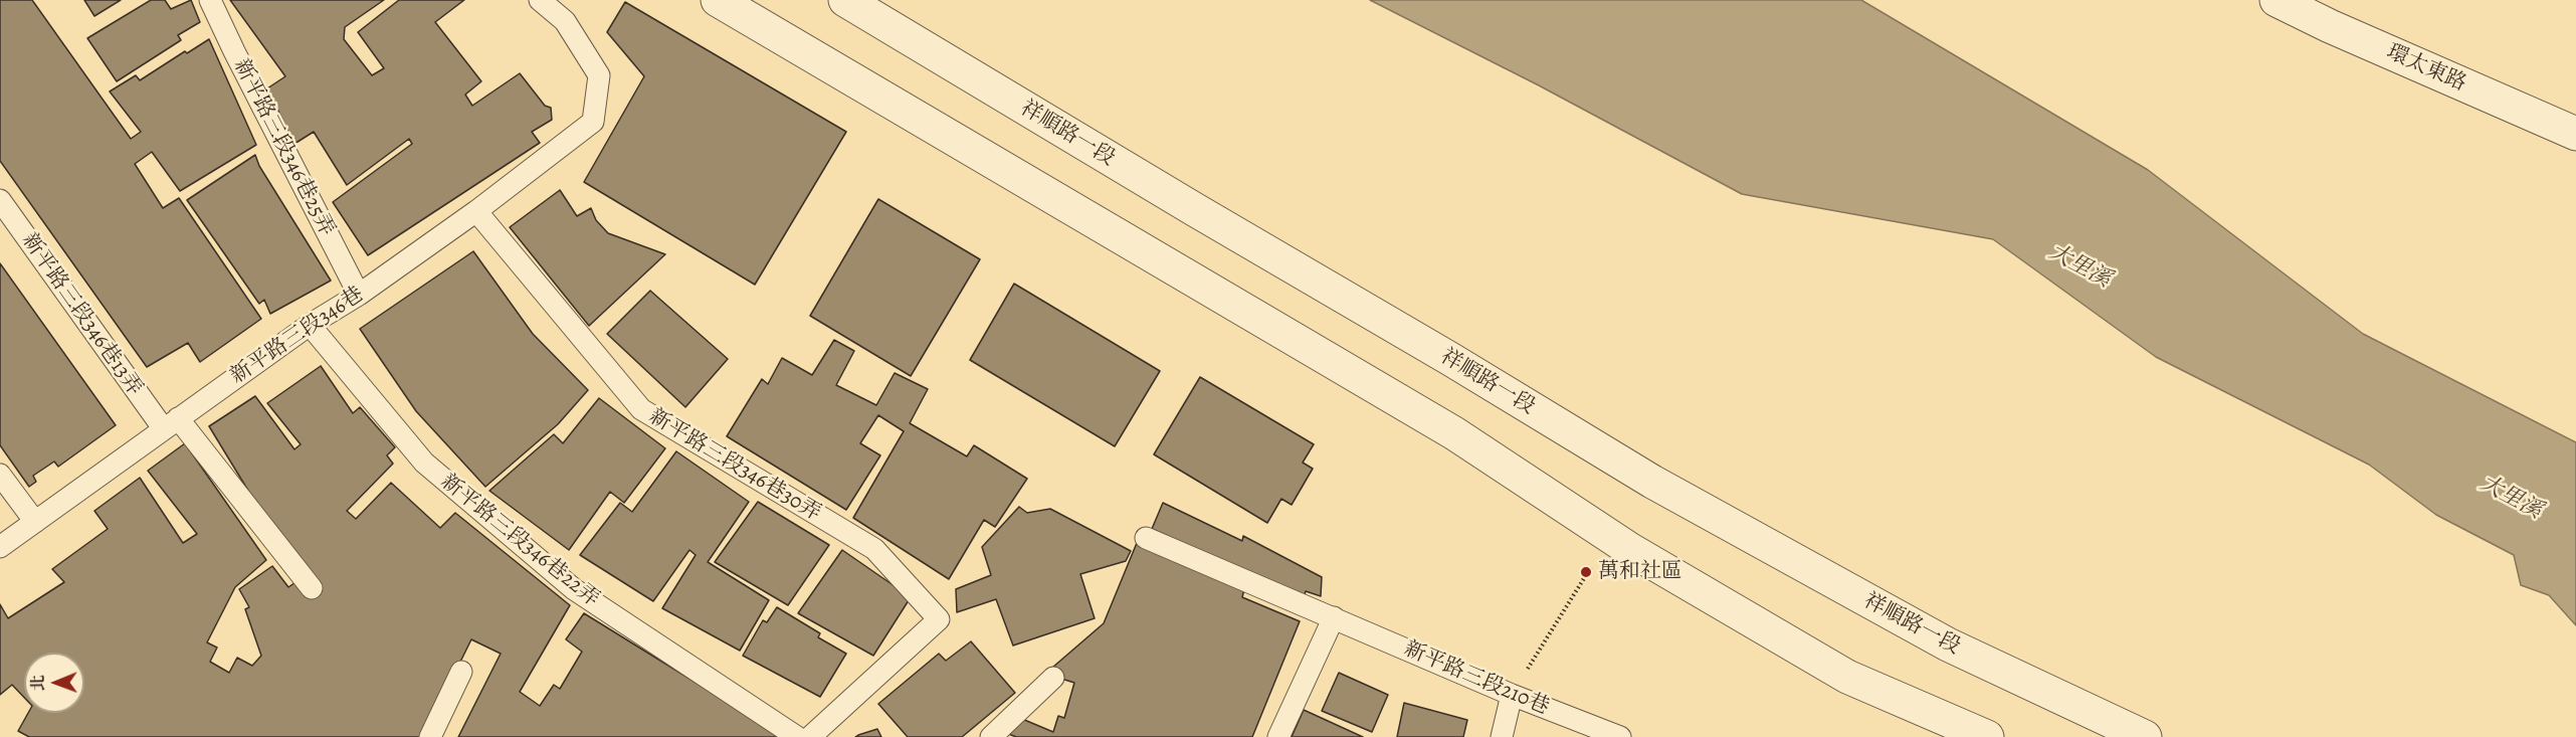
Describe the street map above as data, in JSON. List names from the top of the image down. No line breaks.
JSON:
{"streets":{"street":["環太東路","祥順路一段"],"lane":["新平路三段346巷25弄","新平路三段346巷13弄","新平路三段346巷","新平路三段346巷30弄","新平路三段346巷22弄","新平路三段210巷"]},"crossings":[["新平路三段346巷25弄","新平路三段346巷"],["新平路三段346巷13弄","新平路三段346巷"],["新平路三段346巷","新平路三段346巷30弄"],["新平路三段346巷","新平路三段346巷22弄"]],"water":["大里溪"],"places":["萬和社區"],"north":"left"}
